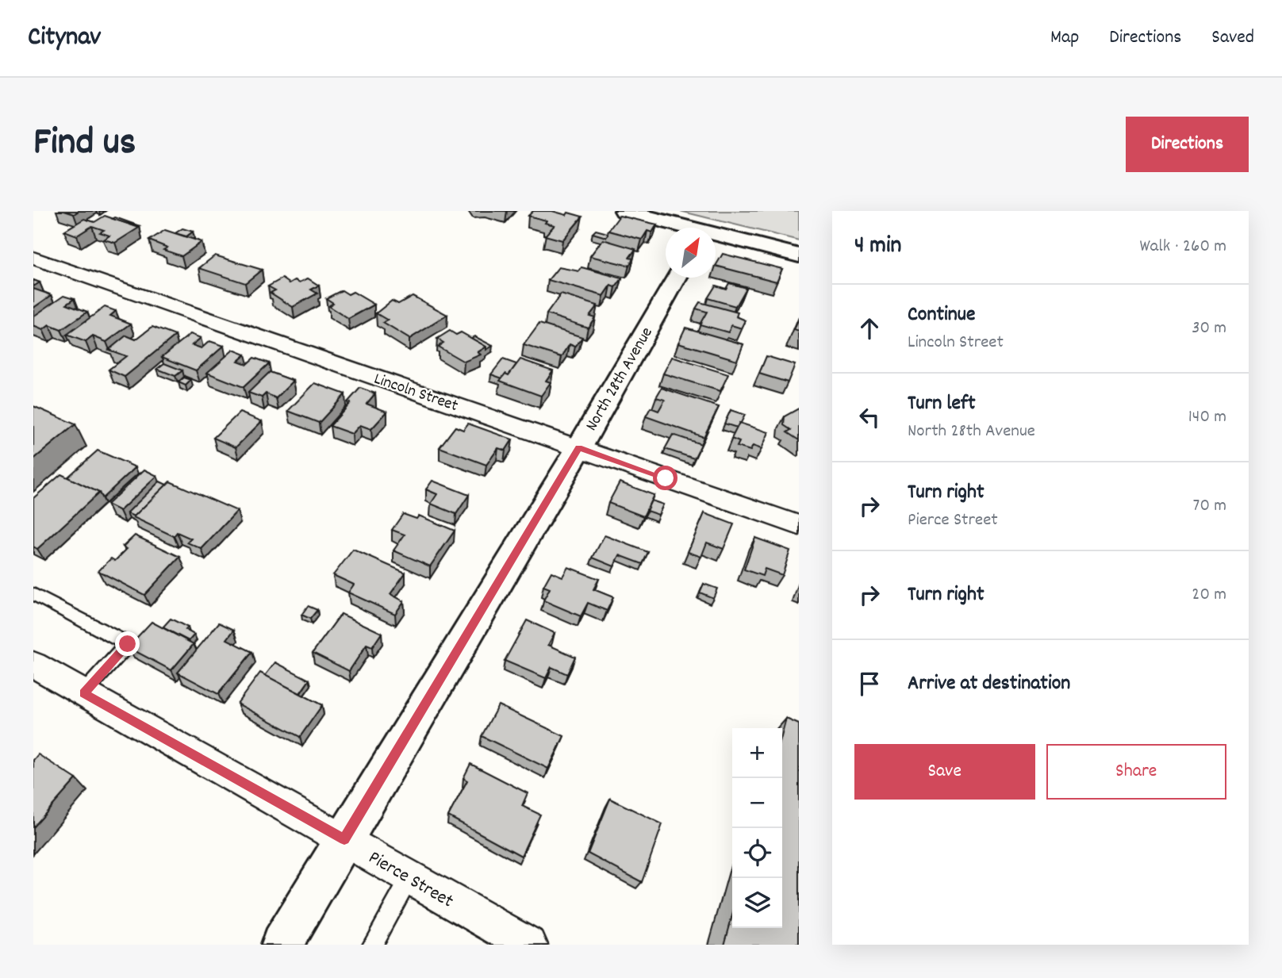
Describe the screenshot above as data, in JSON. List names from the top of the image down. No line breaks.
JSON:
{"streets":{"street":["North 28th Avenue","Lincoln Street","Pierce Street"]},"crossings":[["North 28th Avenue","Lincoln Street"],["North 28th Avenue","Pierce Street"]],"north":"top right","page":{"header":"Citynav","nav":["Map","Directions","Saved"],"title":"Find us","buttons":["Directions",["Save","Share"]],"heading":["4 min","Walk · 260 m"],"list":[["Continue","Lincoln Street","30 m"],["Turn left","North 28th Avenue","140 m"],["Turn right","Pierce Street","70 m"],["Turn right","20 m"],"Arrive at destination"],"map_buttons":["+","−"]}}
